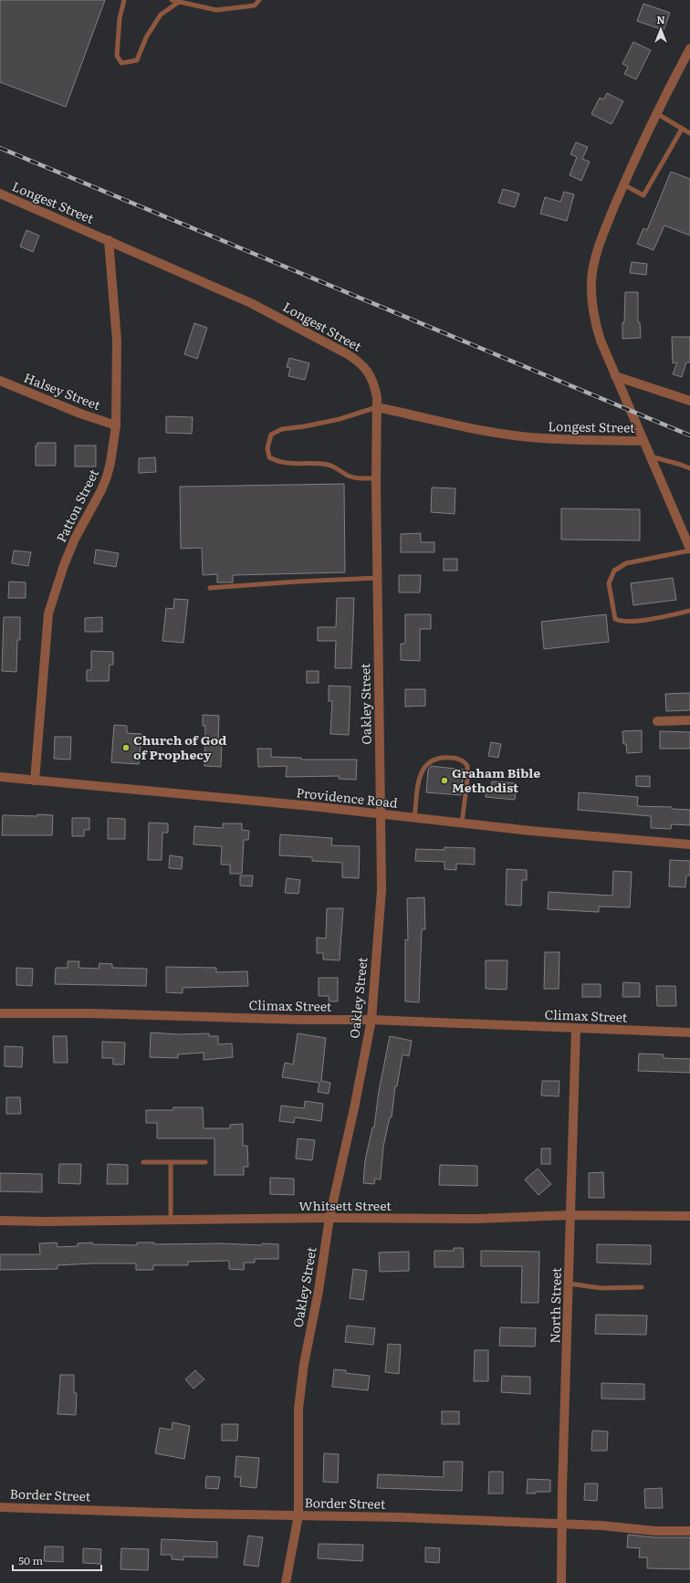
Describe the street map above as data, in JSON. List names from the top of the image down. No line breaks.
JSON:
{"streets":{"street":["Longest Street","Halsey Street","Patton Street","Oakley Street","Providence Road","Climax Street","Whitsett Street","North Street","Border Street"]},"crossings":[["Longest Street","Patton Street"],["Longest Street","Oakley Street"],["Halsey Street","Patton Street"],["Patton Street","Providence Road"],["Oakley Street","Providence Road"],["Oakley Street","Climax Street"],["Oakley Street","Whitsett Street"],["Oakley Street","Border Street"],["Climax Street","North Street"],["Whitsett Street","North Street"],["North Street","Border Street"]],"places":["Church of God of Prophecy","Graham Bible Methodist"],"scale_bar":"50 m","north":"top"}
